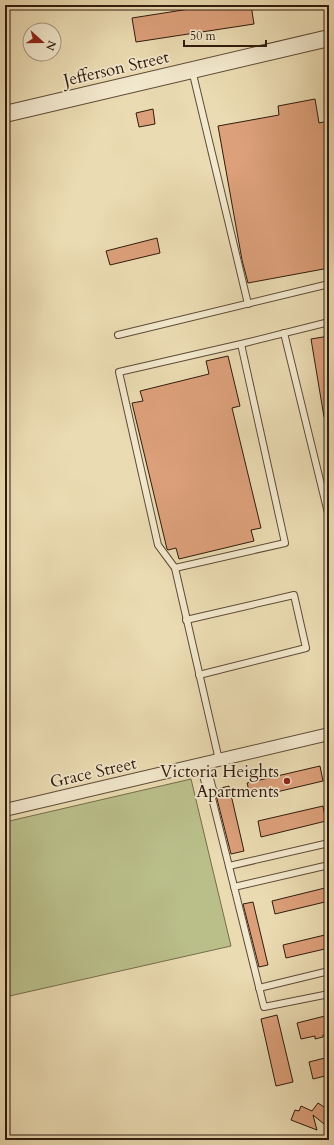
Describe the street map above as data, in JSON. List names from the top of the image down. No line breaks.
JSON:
{"streets":{"street":["Jefferson Street","Grace Street"]},"places":["Victoria Heights Apartments"],"scale_bar":"50 m","north":"right"}
